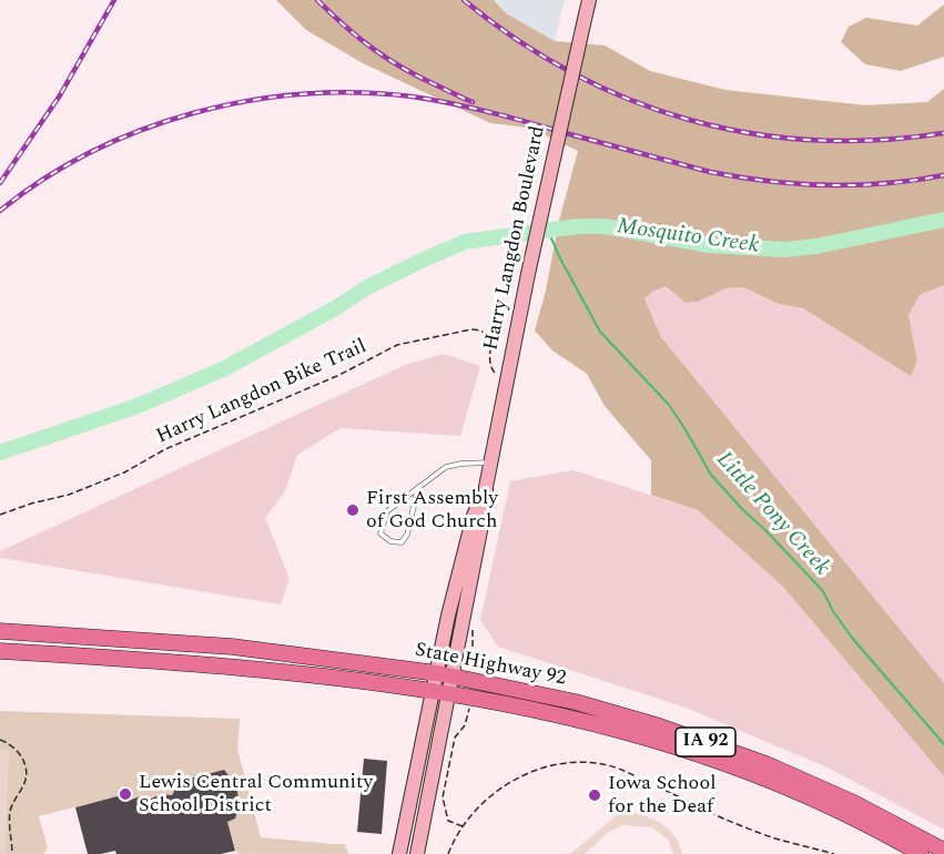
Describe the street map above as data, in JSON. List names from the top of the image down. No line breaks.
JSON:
{"streets":{"main road":["Harry Langdon Boulevard","State Highway 92","IA 92"],"path":["Harry Langdon Bike Trail"]},"crossings":[["Harry Langdon Boulevard","Harry Langdon Bike Trail"],["Harry Langdon Boulevard","State Highway 92"]],"water":["Mosquito Creek","Little Pony Creek"],"places":["First Assembly of God Church","Lewis Central Community School District","Iowa School for the Deaf"]}
